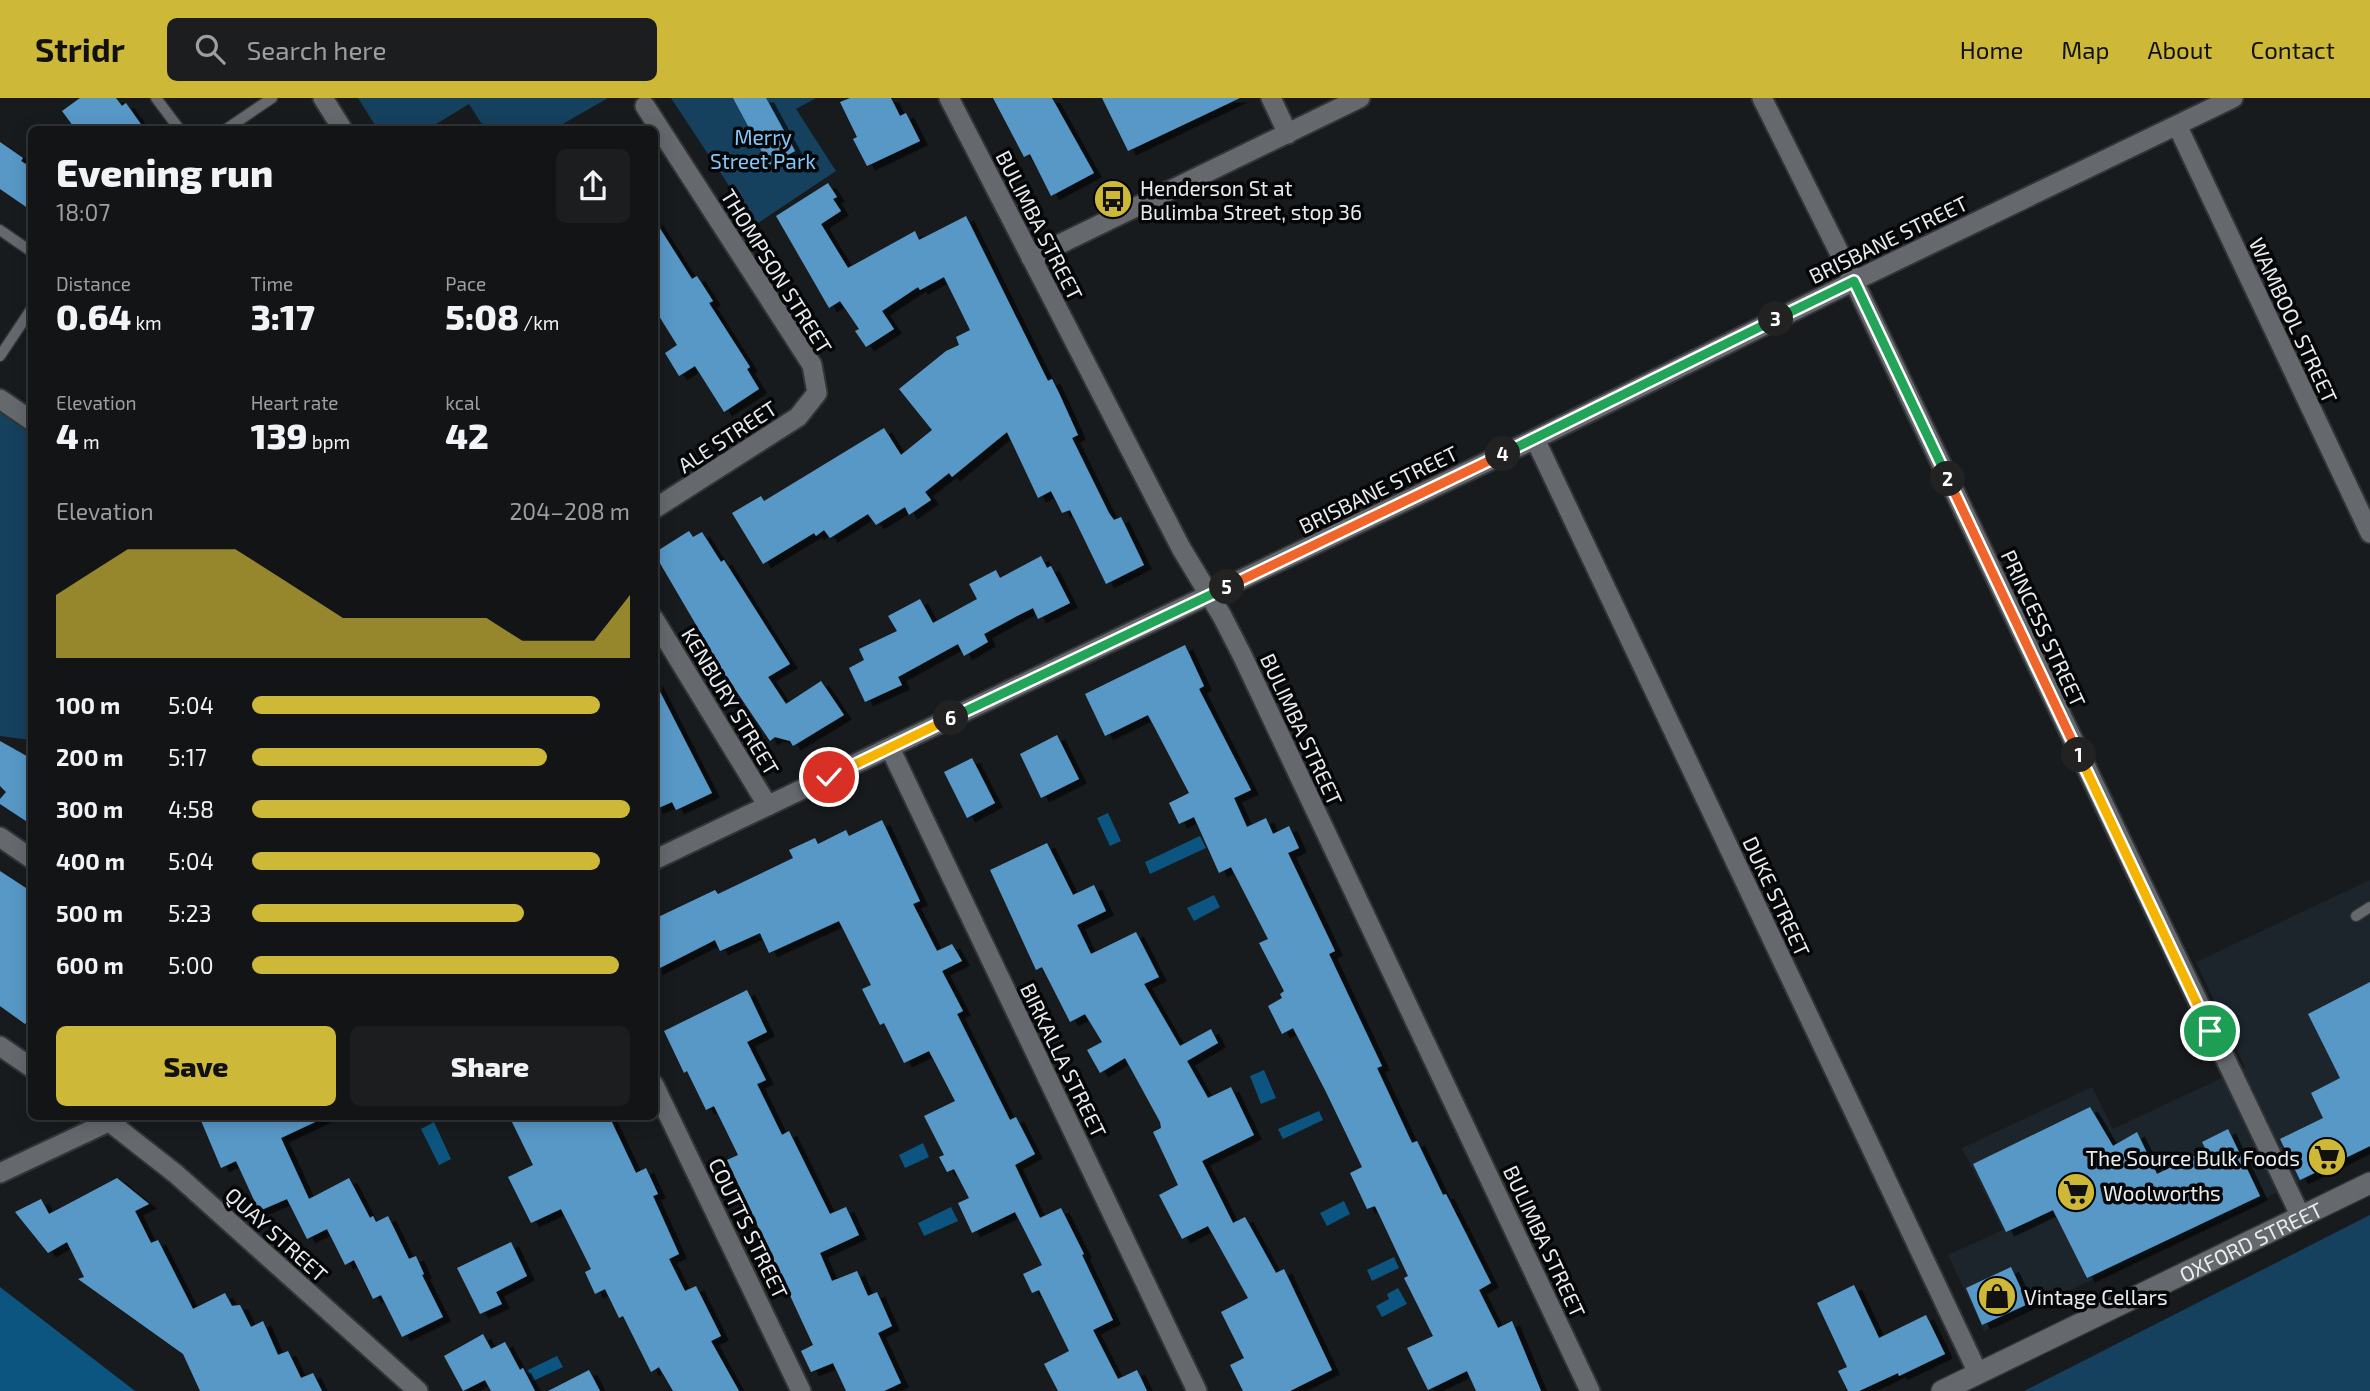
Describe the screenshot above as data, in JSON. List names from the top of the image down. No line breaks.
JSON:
{"streets":{"street":["BULIMBA STREET","BRISBANE STREET","THOMPSON STREET","WAMBOOL STREET","ALE STREET","PRINCESS STREET","KENBURY STREET","DUKE STREET","BIRKALLA STREET","COUTTS STREET","QUAY STREET","OXFORD STREET"]},"crossings":[["BULIMBA STREET","BRISBANE STREET"],["BRISBANE STREET","WAMBOOL STREET"],["BRISBANE STREET","PRINCESS STREET"],["BRISBANE STREET","KENBURY STREET"],["BRISBANE STREET","DUKE STREET"],["BRISBANE STREET","BIRKALLA STREET"],["THOMPSON STREET","ALE STREET"],["PRINCESS STREET","OXFORD STREET"],["DUKE STREET","OXFORD STREET"]],"parks":["Merry Street Park"],"places":{"bus stop":["Henderson St at Bulimba Street, stop 36"],"supermarket":["The Source Bulk Foods","Woolworths"],"shop":["Vintage Cellars"]},"page":{"header":"Stridr","search":"Search here","nav":["Home","Map","About","Contact"],"heading":["Evening run","18:07"],"stats":[["Distance","0.64 km"],["Time","3:17"],["Pace","5:08 /km"],["Elevation","4 m"],["Heart rate","139 bpm"],["kcal","42"]],"pins":["3","4","2","5","6","1"],"chart":["Elevation","204–208 m"],"list":[{"name":"100 m","note":"5:04"},{"name":"200 m","note":"5:17"},{"name":"300 m","note":"4:58"},{"name":"400 m","note":"5:04"},{"name":"500 m","note":"5:23"},{"name":"600 m","note":"5:00"}],"buttons":["Save","Share"]}}
